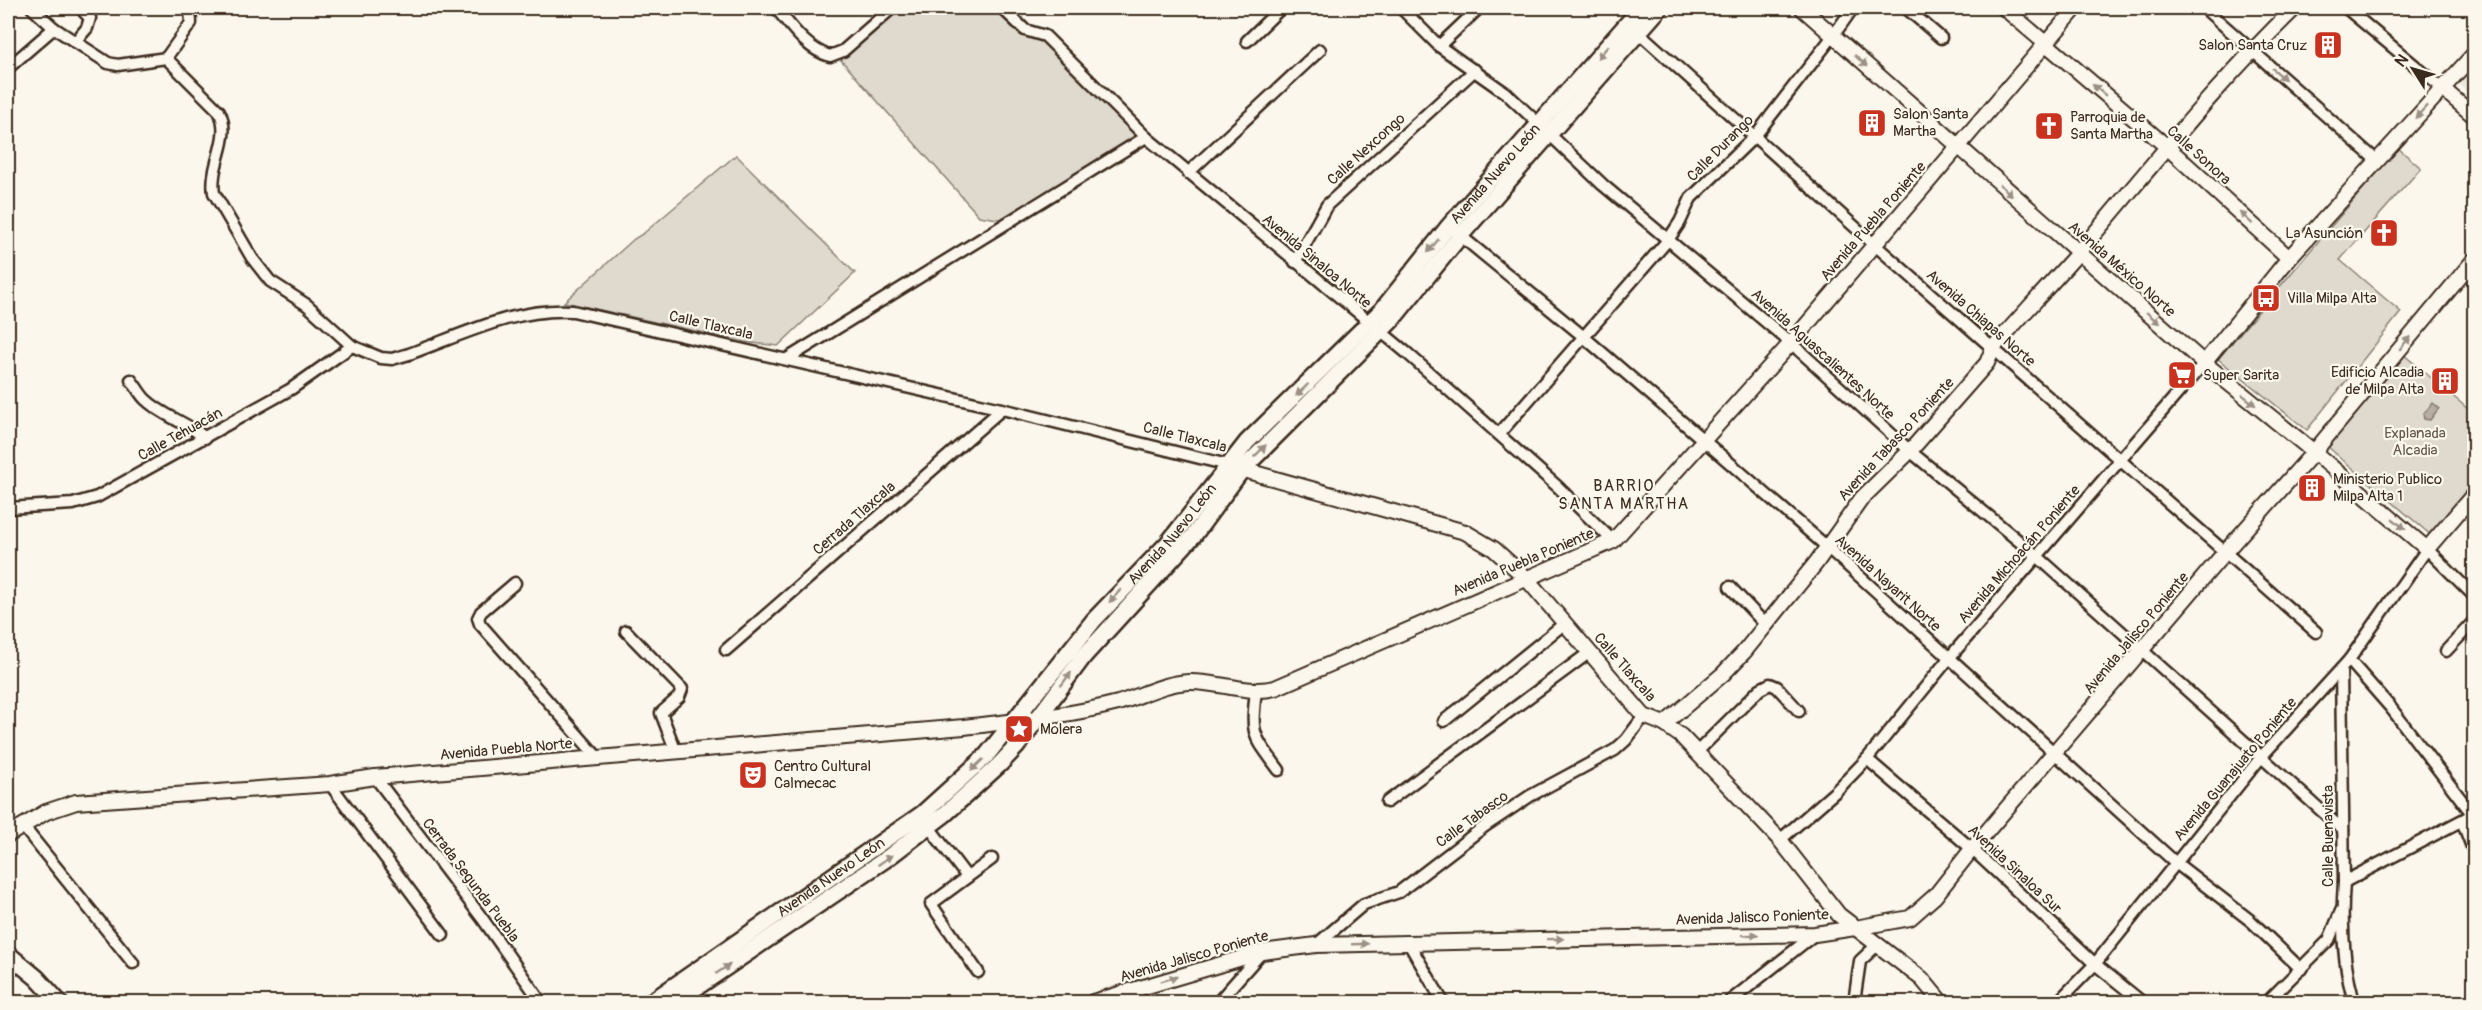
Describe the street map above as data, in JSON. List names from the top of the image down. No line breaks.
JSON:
{"streets":{"main road":["Avenida Nuevo León"],"street":["Calle Durango","Calle Nexcongo","Calle Sonora","Avenida Puebla Poniente","Avenida Sinaloa Norte","Avenida México Norte","Avenida Chiapas Norte","Calle Tlaxcala","Avenida Aguascalientes Norte","Calle Tehuacán","Avenida Tabasco Poniente","Cerrada Tlaxcala","Avenida Michoacán Poniente","Avenida Nayarit Norte","Avenida Jalisco Poniente","Avenida Puebla Norte","Avenida Guanajuato Poniente","Calle Tabasco","Calle Buenavista","Avenida Sinaloa Sur","Cerrada Segunda Puebla"]},"crossings":[["Calle Durango","Avenida Sinaloa Norte"],["Calle Durango","Avenida México Norte"],["Calle Durango","Avenida Chiapas Norte"],["Calle Durango","Avenida Aguascalientes Norte"],["Calle Durango","Avenida Nayarit Norte"],["Calle Nexcongo","Avenida Sinaloa Norte"],["Calle Nexcongo","Avenida Aguascalientes Norte"],["Calle Sonora","Avenida Puebla Poniente"],["Calle Sonora","Avenida Tabasco Poniente"],["Avenida Nuevo León","Avenida Puebla Poniente"],["Avenida Nuevo León","Avenida Sinaloa Norte"],["Avenida Nuevo León","Avenida Chiapas Norte"],["Avenida Nuevo León","Calle Tlaxcala"],["Avenida Nuevo León","Avenida Aguascalientes Norte"],["Avenida Nuevo León","Avenida Nayarit Norte"],["Avenida Nuevo León","Avenida Puebla Norte"],["Avenida Puebla Poniente","Avenida Sinaloa Norte"],["Avenida Puebla Poniente","Avenida México Norte"],["Avenida Puebla Poniente","Avenida Chiapas Norte"],["Avenida Puebla Poniente","Calle Tlaxcala"],["Avenida Puebla Poniente","Avenida Aguascalientes Norte"],["Avenida Puebla Poniente","Avenida Nayarit Norte"],["Avenida Puebla Poniente","Avenida Puebla Norte"],["Avenida México Norte","Avenida Tabasco Poniente"],["Avenida México Norte","Avenida Michoacán Poniente"],["Avenida México Norte","Avenida Jalisco Poniente"],["Avenida México Norte","Avenida Guanajuato Poniente"],["Avenida Chiapas Norte","Avenida Tabasco Poniente"],["Avenida Chiapas Norte","Avenida Michoacán Poniente"],["Avenida Chiapas Norte","Avenida Jalisco Poniente"],["Calle Tlaxcala","Calle Tehuacán"],["Calle Tlaxcala","Avenida Tabasco Poniente"],["Calle Tlaxcala","Cerrada Tlaxcala"],["Calle Tlaxcala","Avenida Michoacán Poniente"],["Calle Tlaxcala","Avenida Jalisco Poniente"],["Calle Tlaxcala","Calle Tabasco"],["Avenida Aguascalientes Norte","Avenida Tabasco Poniente"],["Avenida Aguascalientes Norte","Avenida Michoacán Poniente"],["Avenida Aguascalientes Norte","Avenida Jalisco Poniente"],["Avenida Aguascalientes Norte","Avenida Guanajuato Poniente"],["Avenida Aguascalientes Norte","Calle Buenavista"],["Avenida Tabasco Poniente","Avenida Nayarit Norte"],["Avenida Michoacán Poniente","Avenida Nayarit Norte"],["Avenida Michoacán Poniente","Avenida Sinaloa Sur"],["Avenida Nayarit Norte","Avenida Jalisco Poniente"],["Avenida Nayarit Norte","Avenida Guanajuato Poniente"],["Avenida Jalisco Poniente","Calle Tabasco"],["Avenida Jalisco Poniente","Avenida Sinaloa Sur"],["Avenida Puebla Norte","Cerrada Segunda Puebla"],["Avenida Guanajuato Poniente","Calle Buenavista"],["Avenida Guanajuato Poniente","Avenida Sinaloa Sur"]],"one_way":["Calle Sonora","Avenida México Norte","Avenida Jalisco Poniente"],"districts":["BARRIO SANTA MARTHA"],"parks":["Explanada Alcadia"],"places":{"building":["Salon Santa Cruz","Salon Santa Martha","Edificio Alcadia de Milpa Alta","Ministerio Publico Milpa Alta 1"],"church":["Parroquia de Santa Martha","La Asunción"],"bus stop":["Villa Milpa Alta"],"supermarket":["Super Sarita"],"place":["Molera"],"theatre":["Centro Cultural Calmecac"]},"north":"top left"}
